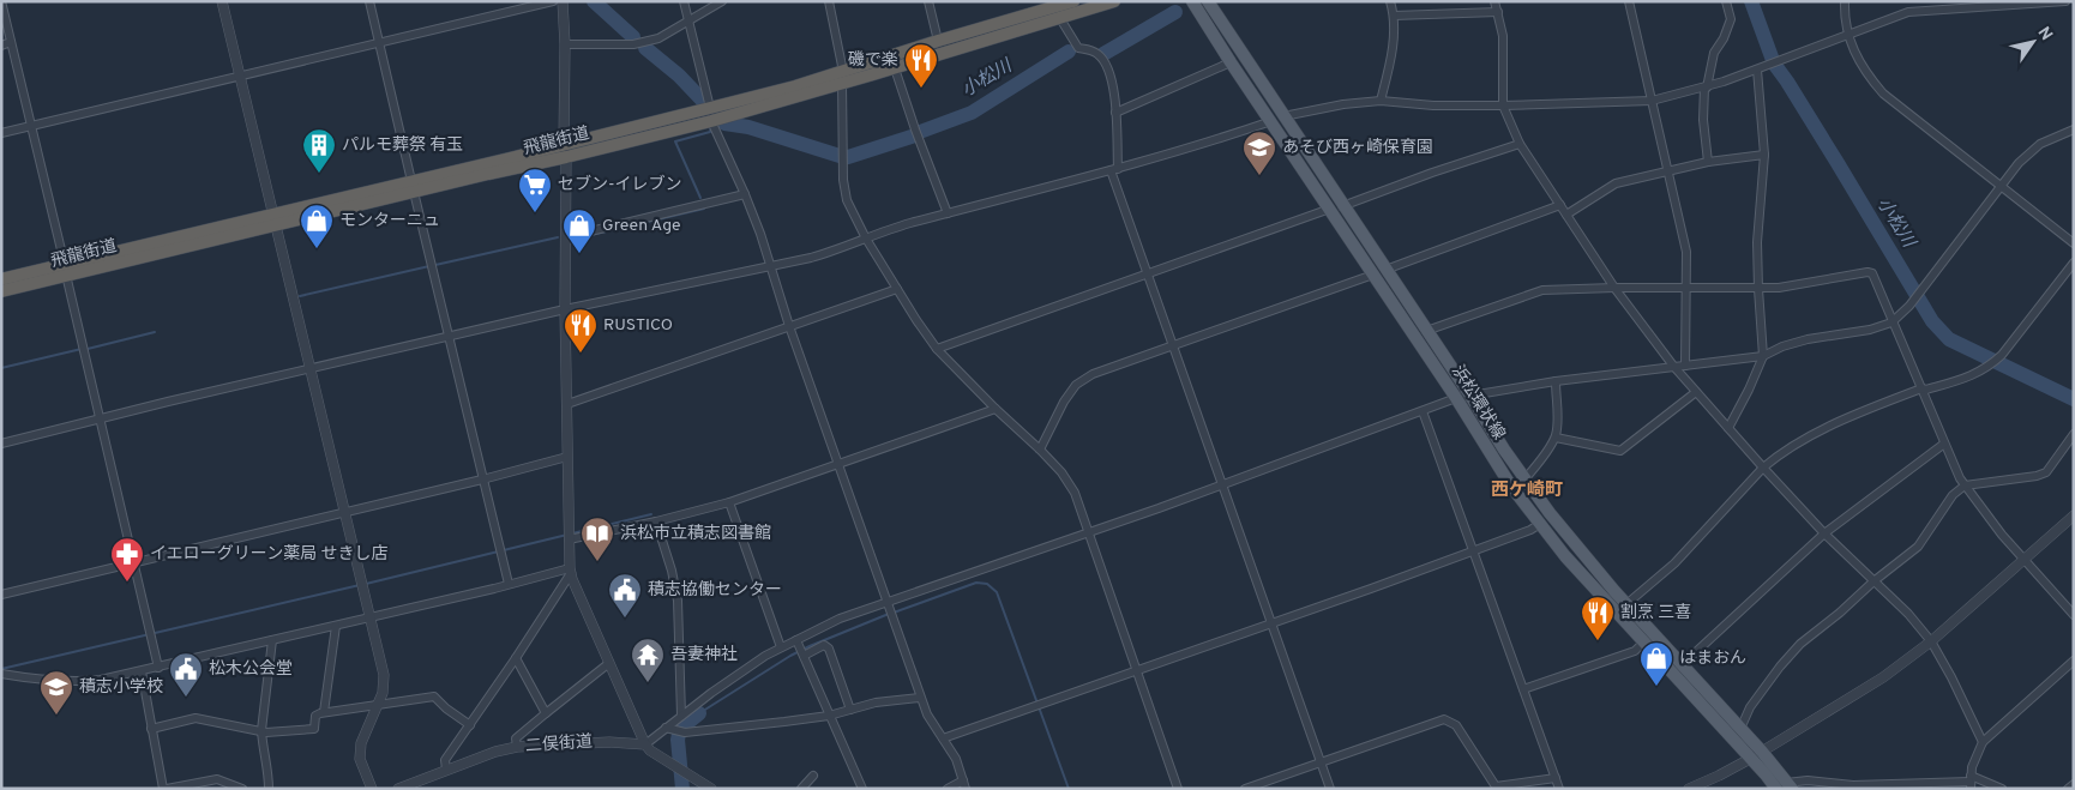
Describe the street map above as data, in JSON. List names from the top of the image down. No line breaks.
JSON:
{"streets":{"highway":["飛龍街道"],"main road":["浜松環状線"],"street":["二俣街道"]},"districts":["西ケ崎町"],"water":["小松川"],"places":{"restaurant":["磯で楽","RUSTICO","割烹 三喜"],"building":["パルモ葬祭 有玉"],"school or university":["あそび西ヶ崎保育園","積志小学校"],"supermarket":["セブン-イレブン"],"shop":["モンターニュ","Green Age","はまおん"],"library":["浜松市立積志図書館"],"pharmacy":["イエローグリーン薬局 せきし店"],"public building":["積志協働センター","松木公会堂"],"temple":["吾妻神社"]},"north":"top right"}
